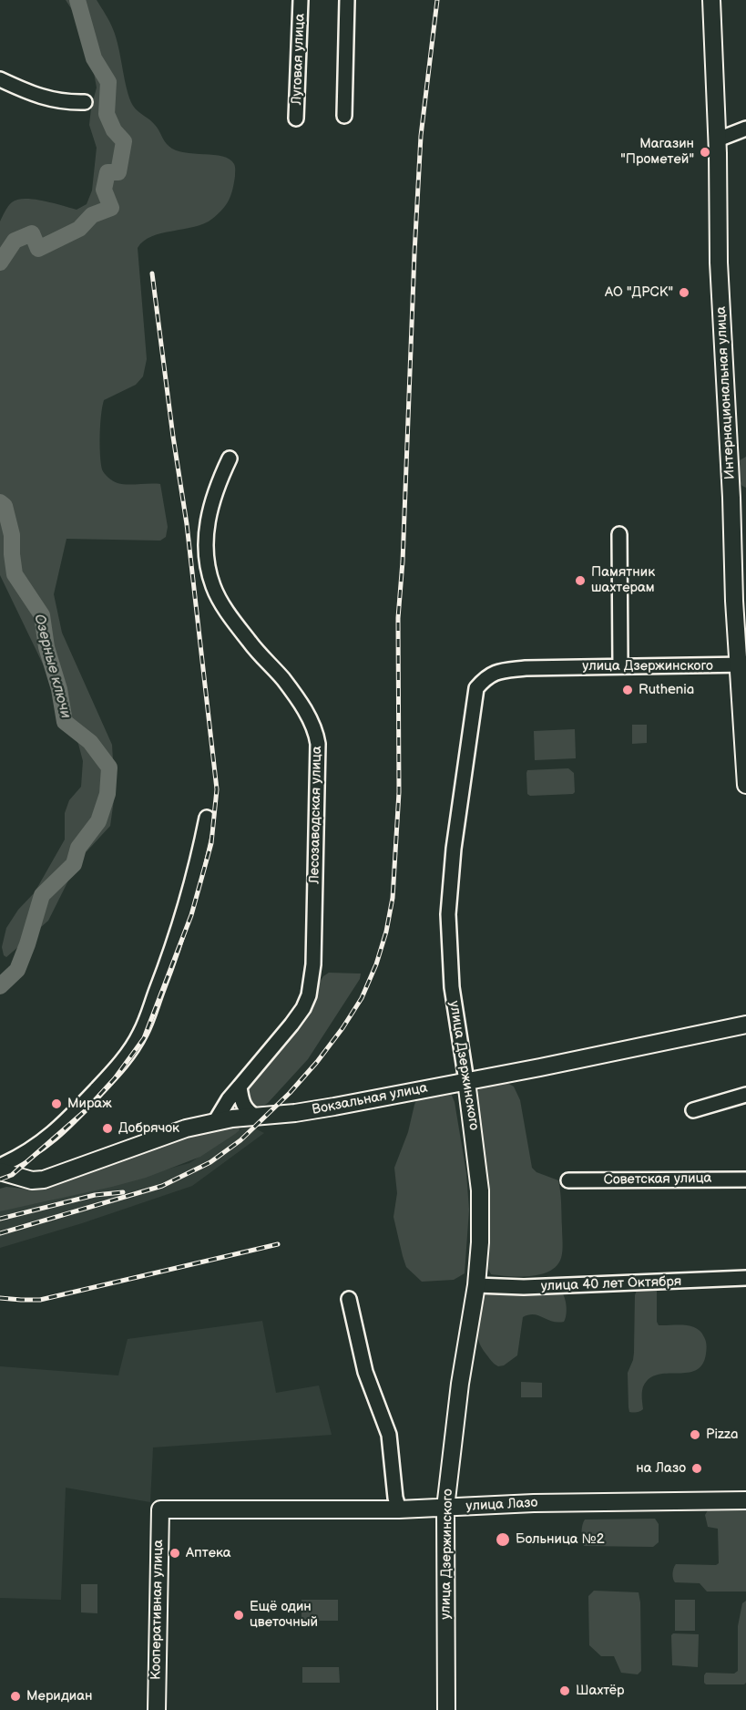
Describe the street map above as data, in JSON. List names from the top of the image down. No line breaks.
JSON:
{"streets":{"main road":["Интернациональная улица","улица Дзержинского","Вокзальная улица","улица Лазо","Кооперативная улица"],"street":["Луговая улица","Лесозаводская улица","Советская улица","улица 40 лет Октября"]},"crossings":[["Интернациональная улица","улица Дзержинского"],["улица Дзержинского","Вокзальная улица"],["улица Дзержинского","улица 40 лет Октября"],["улица Дзержинского","улица Лазо"],["Лесозаводская улица","Вокзальная улица"],["улица Лазо","Кооперативная улица"]],"water":["Озерные ключи"],"places":["Магазин \"Прометей\"","АО \"ДРСК\"","Памятник шахтерам","Ruthenia","Мираж","Добрячок","Pizza","на Лазо","Больница №2","Аптека","Ещё один цветочный","Шахтёр","Меридиан"]}
